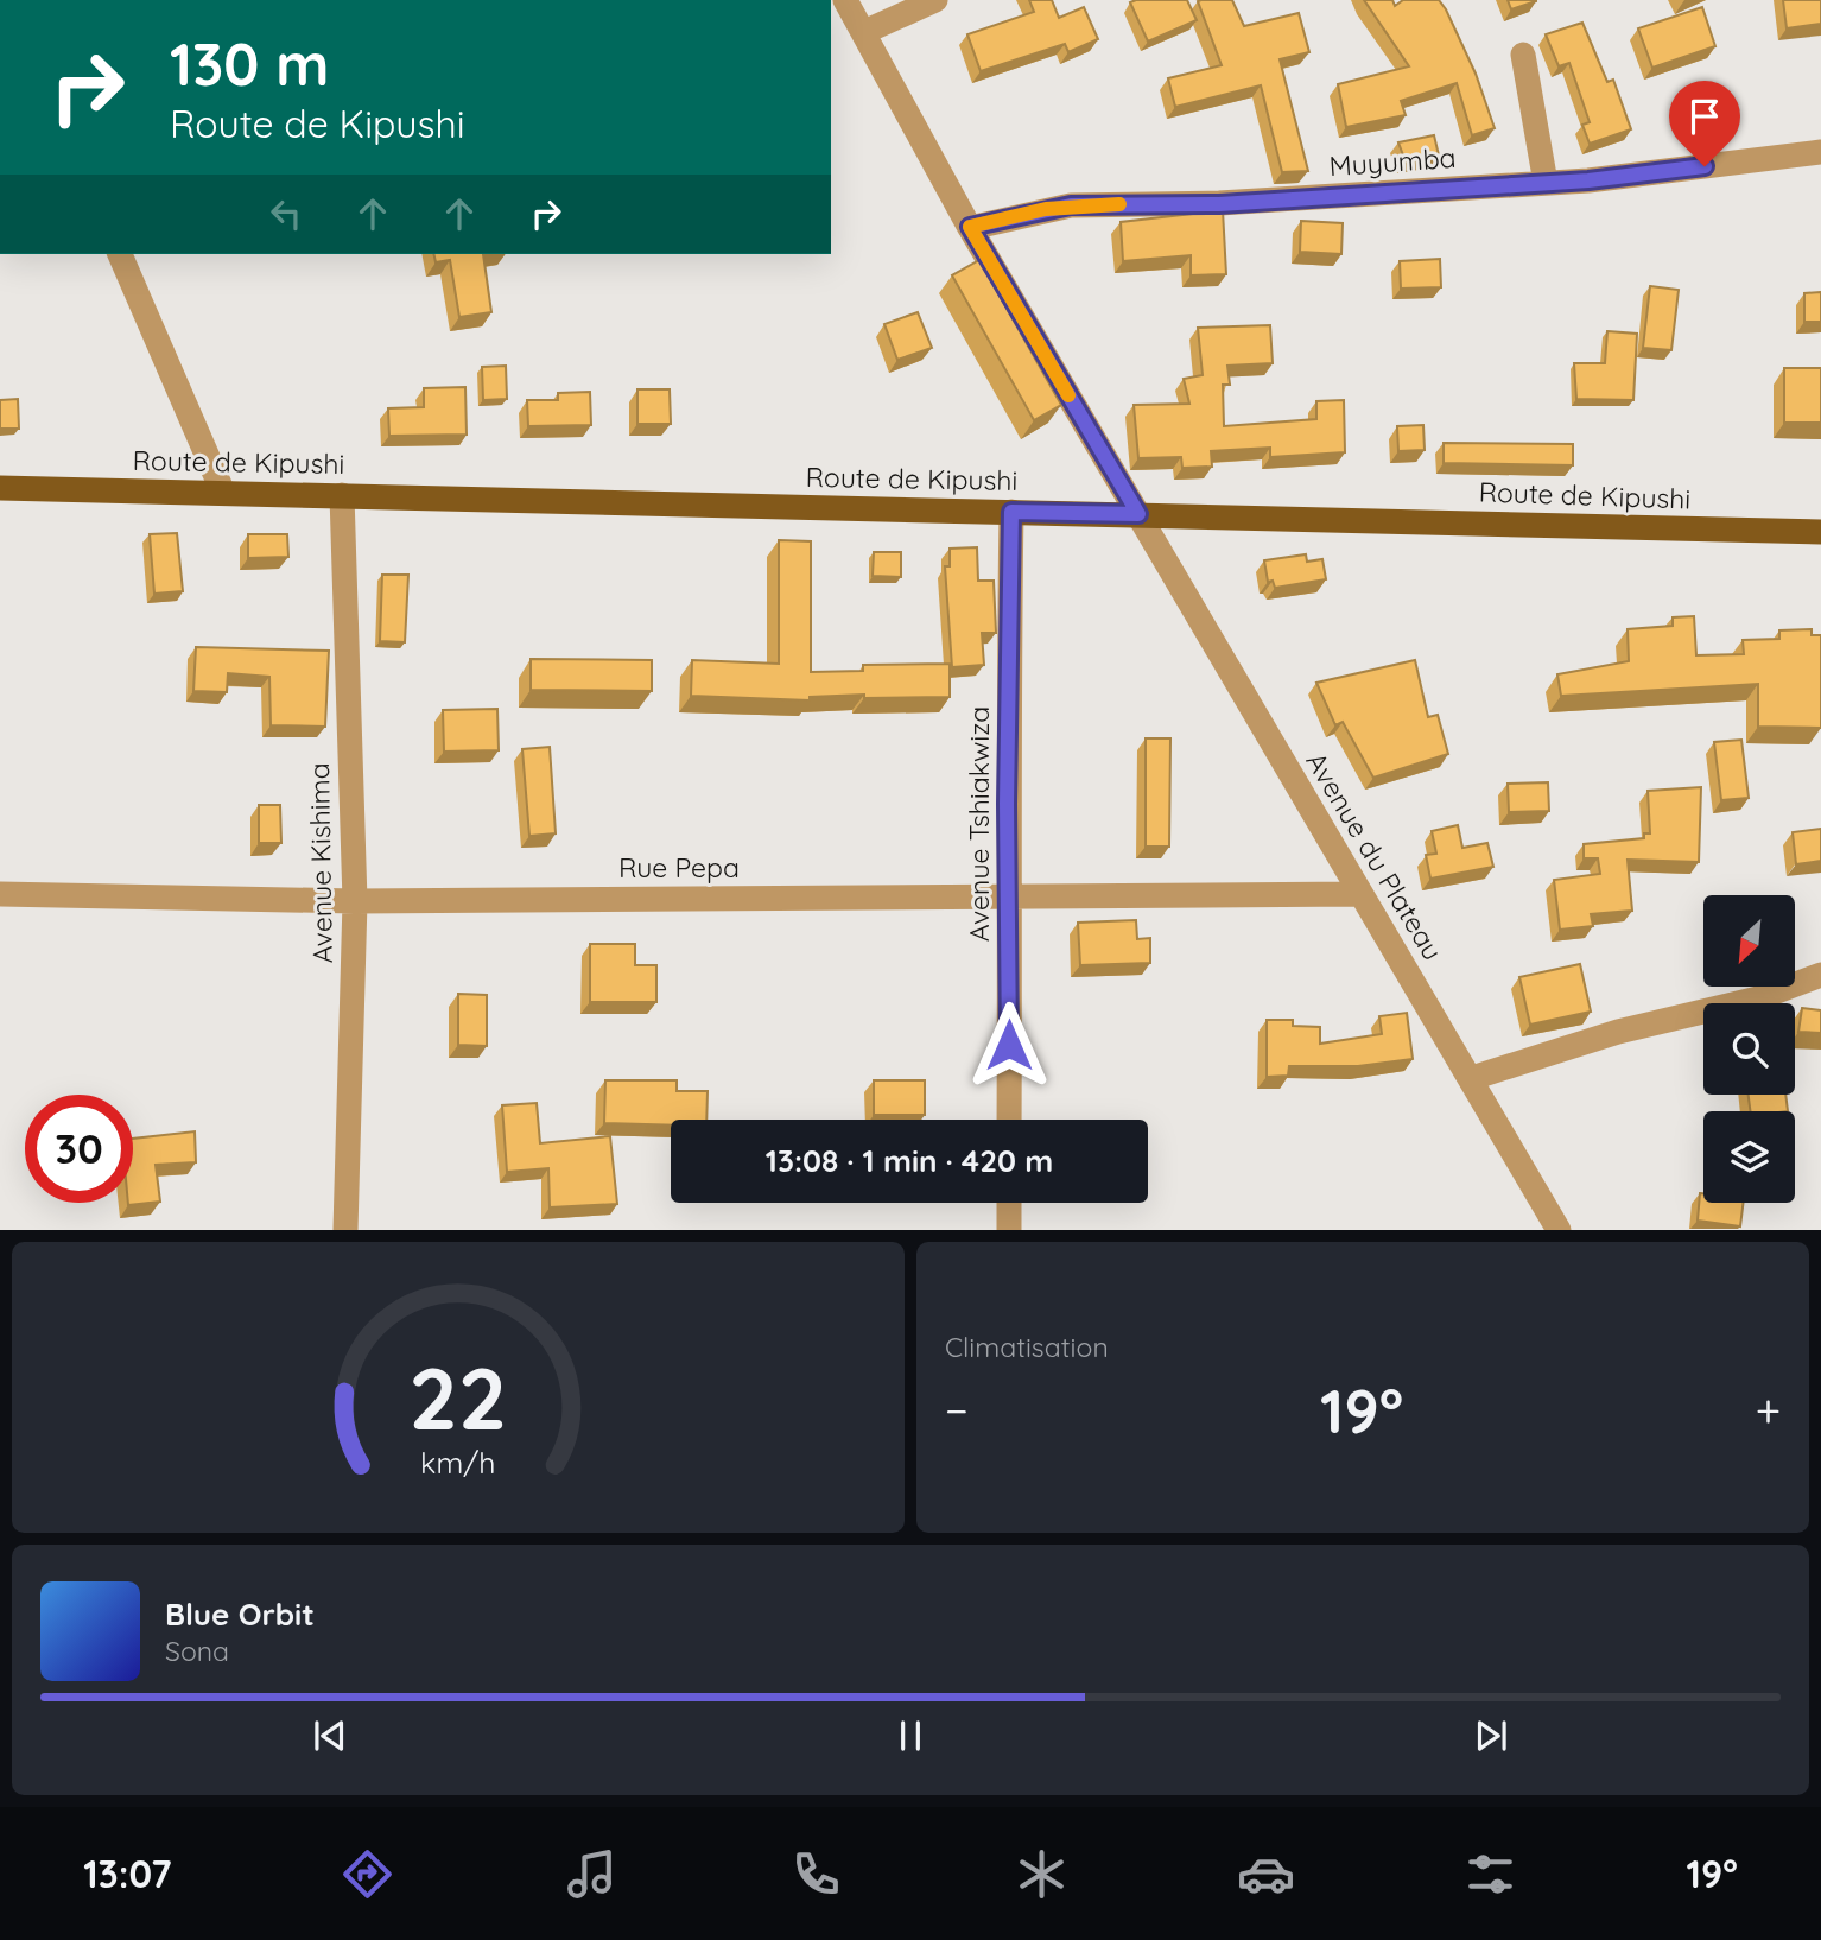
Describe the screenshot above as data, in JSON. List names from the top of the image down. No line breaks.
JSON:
{"streets":{"main road":["Route de Kipushi"],"street":["Muyumba","Avenue Tshiakwiza","Avenue du Plateau","Avenue Kishima","Rue Pepa"]},"crossings":[["Muyumba","Avenue du Plateau"],["Route de Kipushi","Avenue Tshiakwiza"],["Route de Kipushi","Avenue du Plateau"],["Route de Kipushi","Avenue Kishima"],["Avenue Tshiakwiza","Rue Pepa"],["Avenue du Plateau","Rue Pepa"],["Avenue Kishima","Rue Pepa"]],"north":"bottom left","page":{"turn":["130 m","Route de Kipushi"],"limit":"30","trip":"13:08 · 1 min · 420 m","tile":"Climatisation","heat":["−","19°","+"],"song":["Blue Orbit","Sona"],"tabs":["13:07","19°"],"gauge":["22","km/h"]}}
